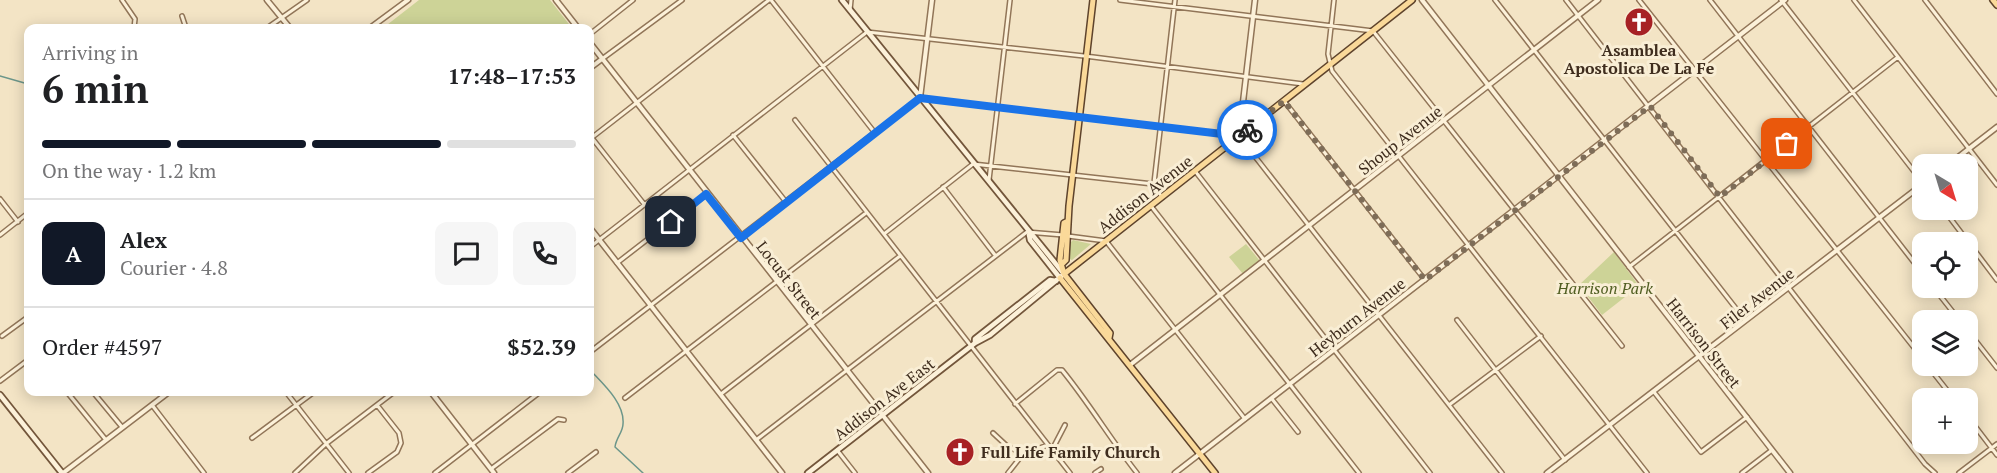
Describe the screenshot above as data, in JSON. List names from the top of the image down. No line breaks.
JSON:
{"streets":{"main road":["Addison Avenue","Addison Ave East"],"street":["Shoup Avenue","Locust Street","Filer Avenue","Heyburn Avenue","Harrison Street"]},"crossings":[["Shoup Avenue","Harrison Street"],["Addison Avenue","Addison Ave East"],["Locust Street","Addison Ave East"],["Filer Avenue","Harrison Street"],["Heyburn Avenue","Harrison Street"]],"parks":["Harrison Park"],"places":{"church":["Asamblea Apostolica De La Fe","Full Life Family Church"]},"north":"bottom right","page":{"heading":["6 min","Arriving in","17:48–17:53"],"panel":["Alex","Courier · 4.8","Order #4597","$52.39"],"bar":"On the way · 1.2 km","map_buttons":"+","round":"A"}}
